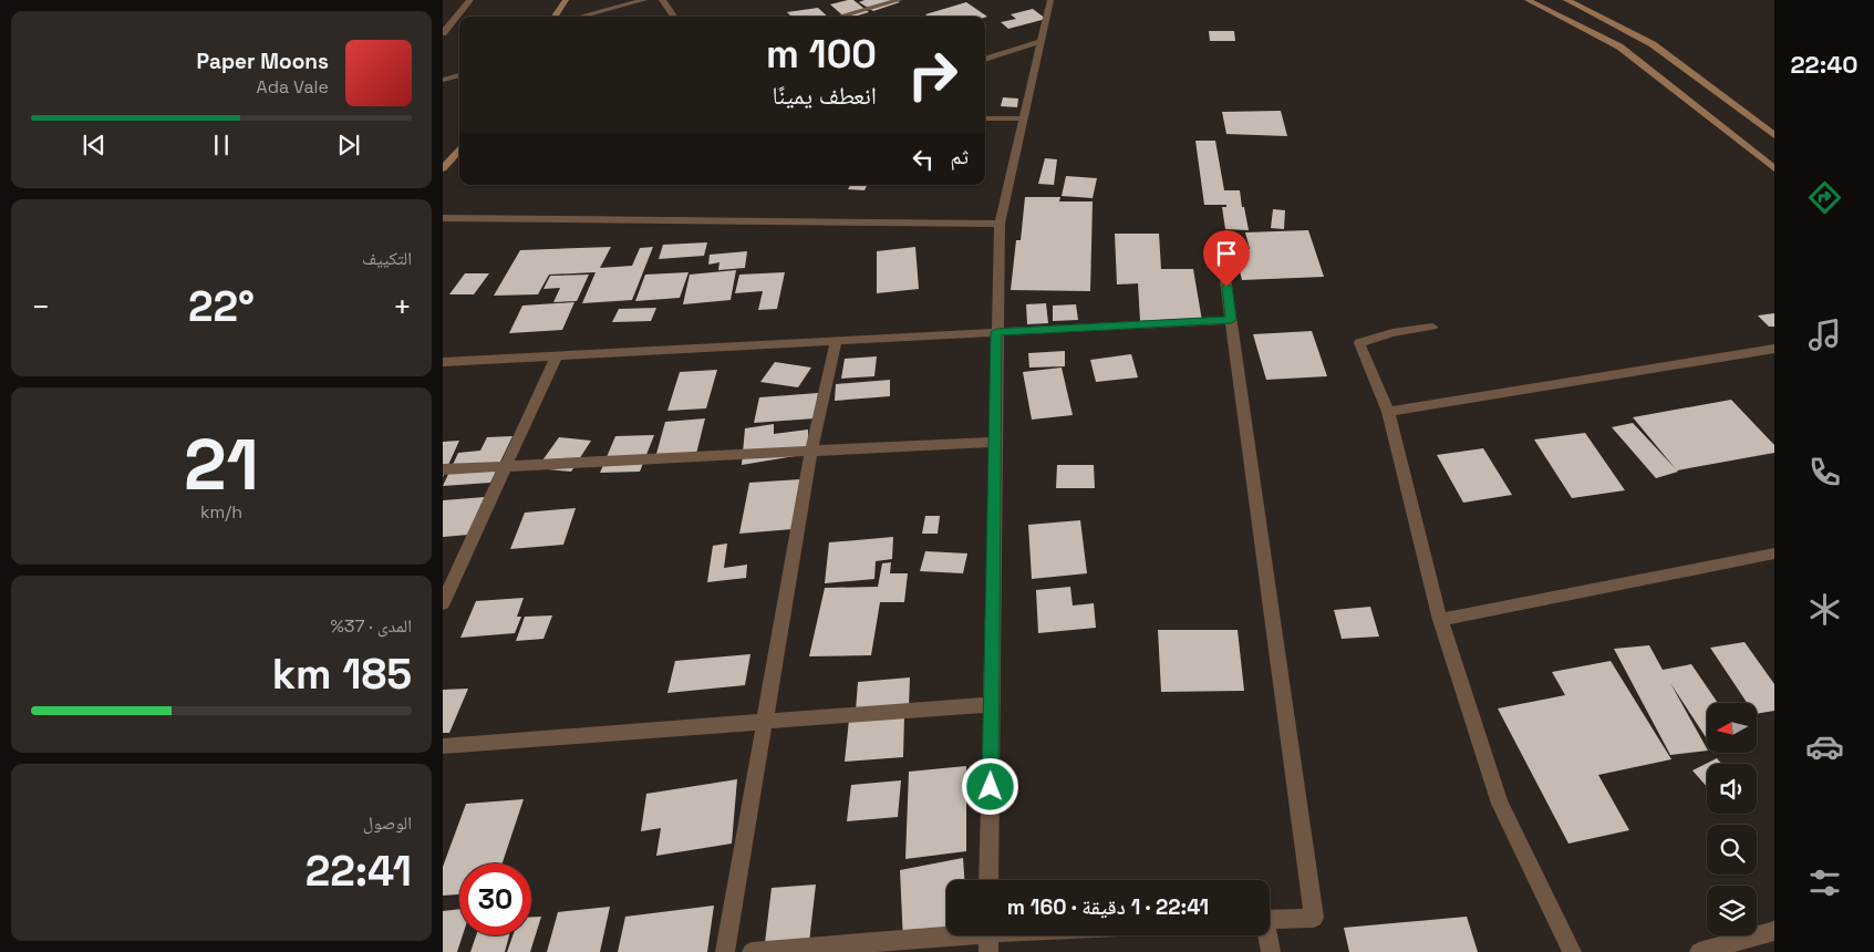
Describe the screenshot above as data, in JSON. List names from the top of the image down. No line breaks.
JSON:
{"north":"left","page":{"tabs":"22:40","turn":["100 m","انعطف يمينًا"],"song":["Paper Moons","Ada Vale"],"then":"ثم","tile":["التكييف",["21","km/h"],["المدى · 37%","185 km"],["الوصول","22:41"]],"heat":["−","22°","+"],"limit":"30","trip":"22:41 · 1 دقيقة · 160 m"}}
